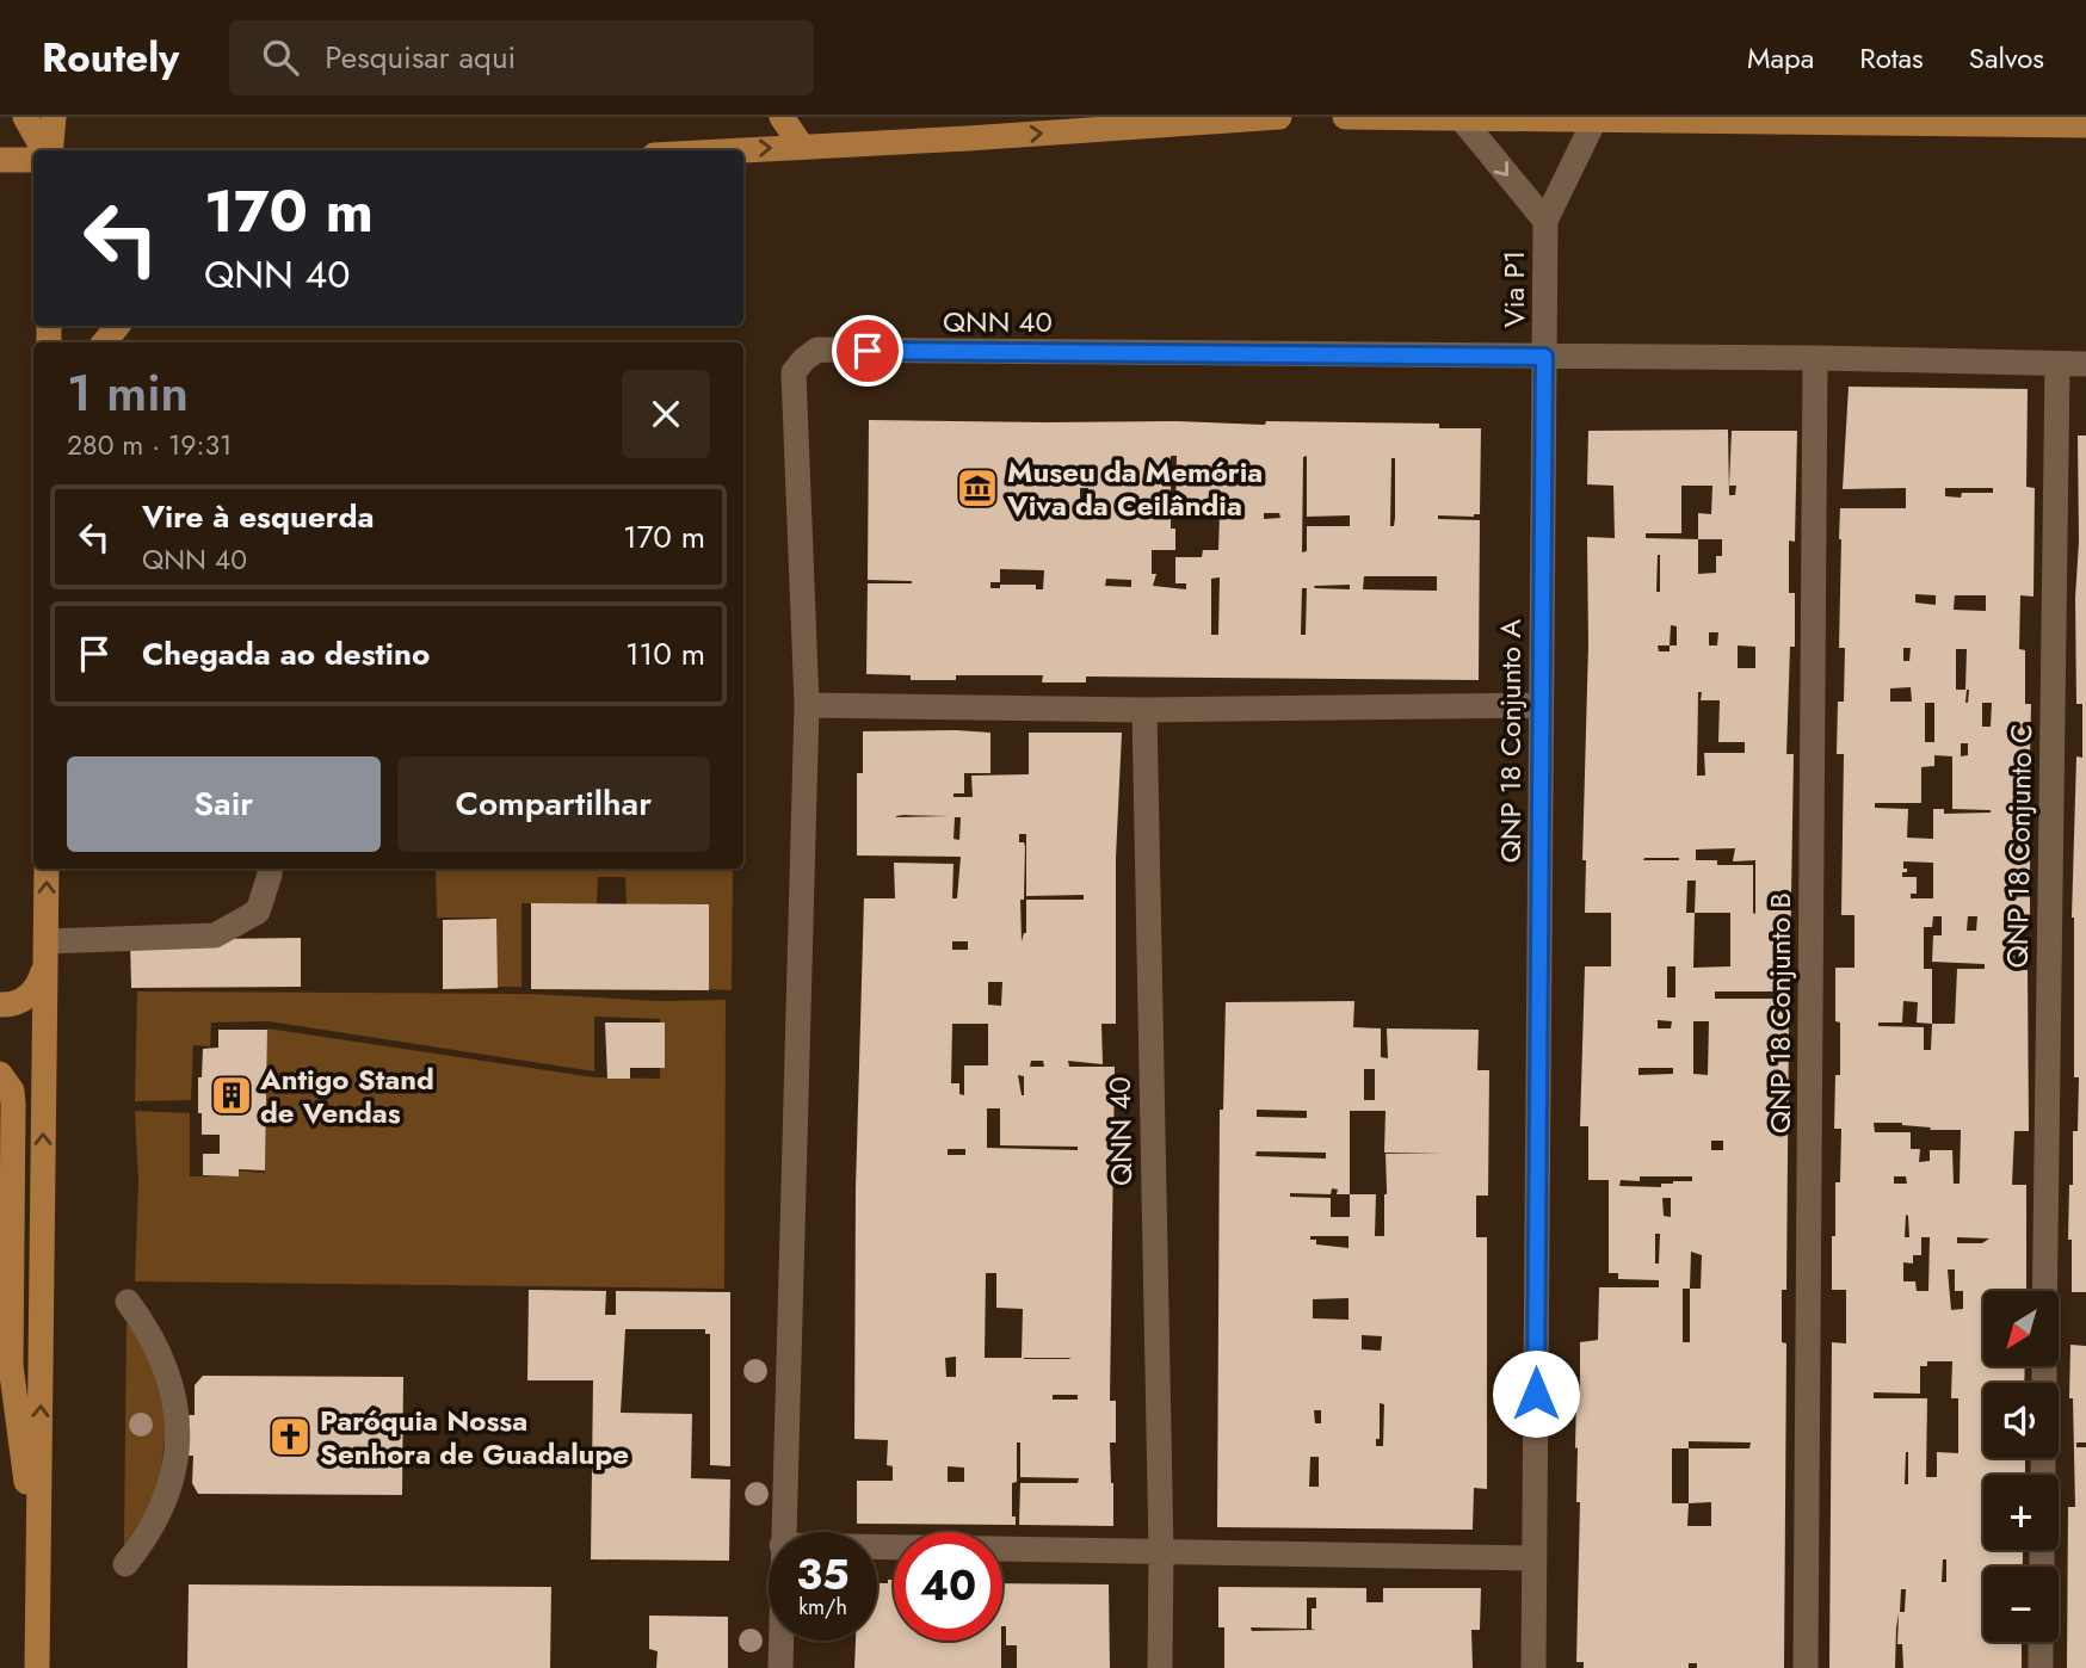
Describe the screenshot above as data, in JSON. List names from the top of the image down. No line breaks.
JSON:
{"streets":{"street":["Via P1","QNN 40","QNP 18 Conjunto A","QNP 18 Conjunto C","QNP 18 Conjunto B"]},"crossings":[["Via P1","QNN 40"],["Via P1","QNP 18 Conjunto A"],["QNN 40","QNP 18 Conjunto A"]],"places":{"museum":["Museu da Memória Viva da Ceilândia"],"building":["Antigo Stand de Vendas"],"church":["Paróquia Nossa Senhora de Guadalupe"]},"north":"bottom left","page":{"header":"Routely","search":"Pesquisar aqui","nav":["Mapa","Rotas","Salvos"],"turn":["170 m","QNN 40"],"heading":["1 min","280 m · 19:31"],"list":[{"name":"Vire à esquerda","note":"QNN 40","value":"170 m"},{"name":"Chegada ao destino","value":"110 m"}],"buttons":["Sair","Compartilhar"],"map_buttons":["+","−"],"speed":"35 km/h","limit":"40"}}
